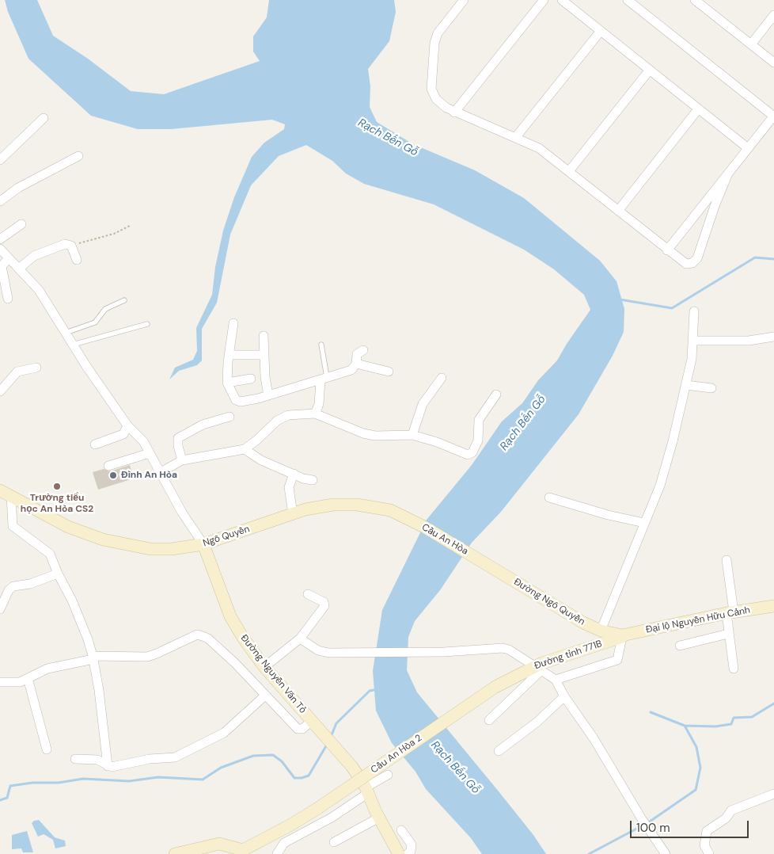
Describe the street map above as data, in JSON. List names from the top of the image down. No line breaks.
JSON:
{"streets":{"street":["Ngô Quyền","Cầu An Hòa","Đường Ngô Quyền","Đại lộ Nguyễn Hữu Cảnh","Đường tỉnh 771B","Đường Nguyễn Văn Tỏ","Cầu An Hòa 2"]},"crossings":[["Ngô Quyền","Cầu An Hòa"],["Ngô Quyền","Đường Nguyễn Văn Tỏ"],["Cầu An Hòa","Đường Ngô Quyền"],["Đường Ngô Quyền","Đường tỉnh 771B"],["Đại lộ Nguyễn Hữu Cảnh","Đường tỉnh 771B"],["Đường tỉnh 771B","Cầu An Hòa 2"]],"water":["Rạch Bến Gỗ"],"places":["Đình An Hòa","Trường tiểu học An Hòa CS2"],"scale_bar":"100 m"}
